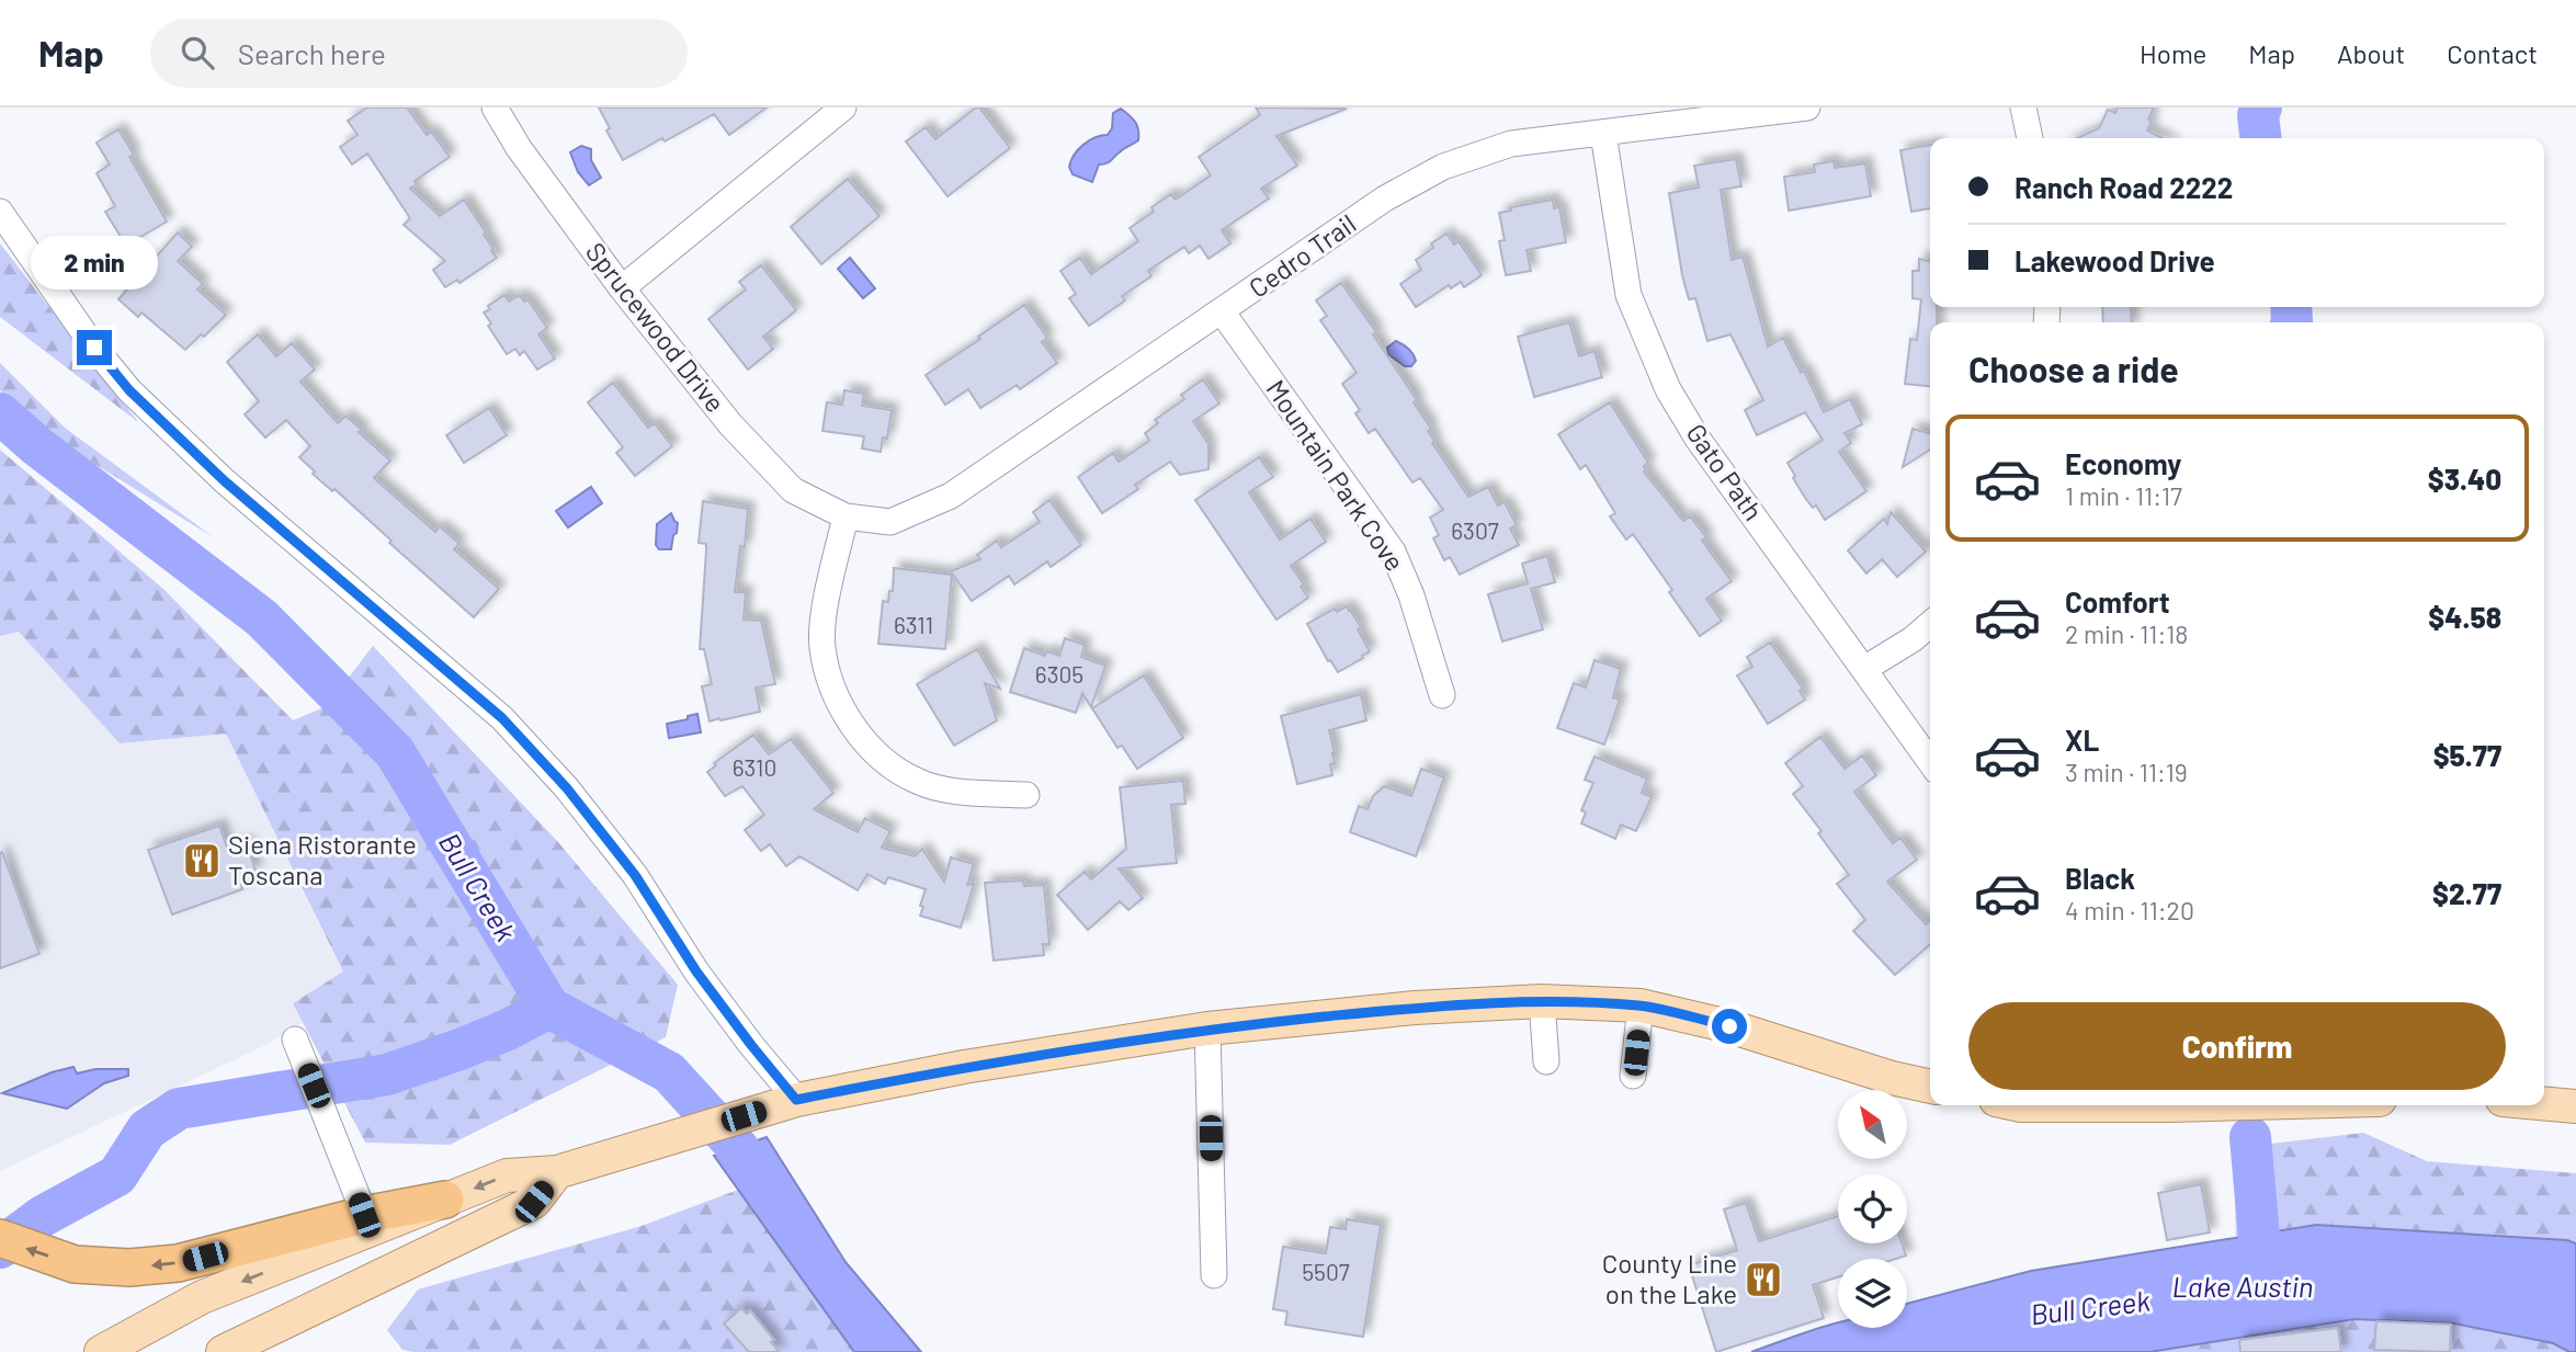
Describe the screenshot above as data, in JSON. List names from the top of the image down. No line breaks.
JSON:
{"streets":{"street":["Cedro Trail","Sprucewood Drive","Gato Path","Mountain Park Cove"]},"crossings":[["Cedro Trail","Sprucewood Drive"],["Cedro Trail","Gato Path"],["Cedro Trail","Mountain Park Cove"]],"water":["Bull Creek","Lake Austin"],"places":{"restaurant":["Siena Ristorante Toscana","County Line on the Lake"]},"house_numbers":["6307","6311","6305","6310","5507"],"north":"top left","page":{"header":"Map","search":"Search here","nav":["Home","Map","About","Contact"],"banner":["Ranch Road 2222","Lakewood Drive"],"bubble":"2 min","heading":"Choose a ride","list":[{"name":"Economy","note":"1 min · 11:17","value":"$3.40"},{"name":"Comfort","note":"2 min · 11:18","value":"$4.58"},{"name":"XL","note":"3 min · 11:19","value":"$5.77"},{"name":"Black","note":"4 min · 11:20","value":"$2.77"}],"buttons":"Confirm"}}
